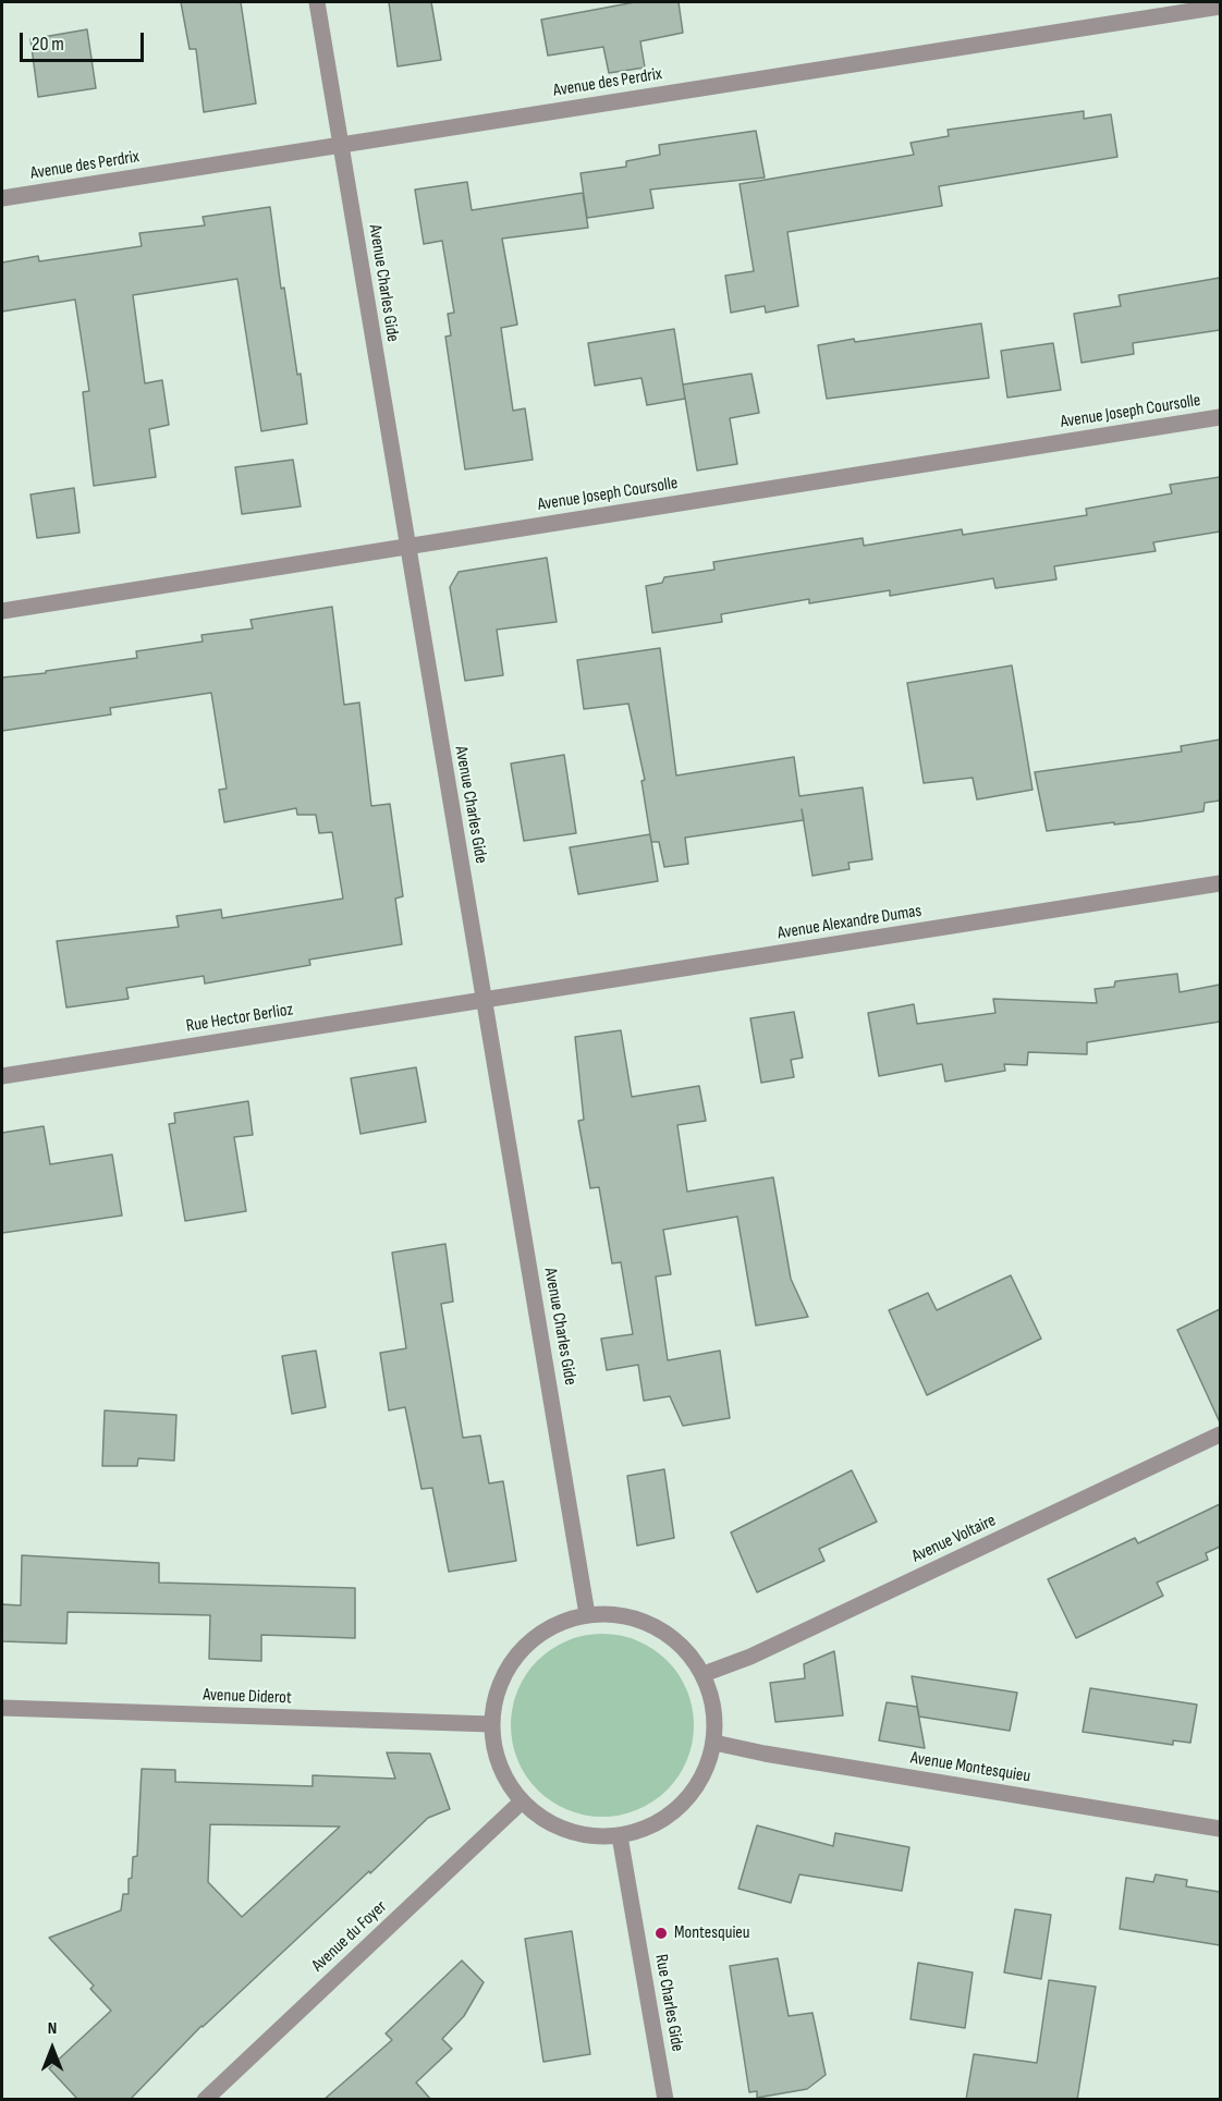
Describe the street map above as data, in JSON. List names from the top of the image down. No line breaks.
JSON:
{"streets":{"street":["Avenue des Perdrix","Avenue Charles Gide","Avenue Joseph Coursolle","Avenue Alexandre Dumas","Rue Hector Berlioz","Avenue Voltaire","Avenue Diderot","Avenue Montesquieu","Avenue du Foyer","Rue Charles Gide"]},"crossings":[["Avenue des Perdrix","Avenue Charles Gide"],["Avenue Charles Gide","Avenue Joseph Coursolle"],["Avenue Charles Gide","Avenue Alexandre Dumas"],["Avenue Charles Gide","Rue Hector Berlioz"],["Avenue Charles Gide","Avenue Voltaire"],["Avenue Charles Gide","Avenue Diderot"],["Avenue Charles Gide","Avenue Montesquieu"],["Avenue Charles Gide","Avenue du Foyer"],["Avenue Charles Gide","Rue Charles Gide"],["Avenue Alexandre Dumas","Rue Hector Berlioz"],["Avenue Voltaire","Avenue Diderot"],["Avenue Voltaire","Avenue Montesquieu"],["Avenue Voltaire","Avenue du Foyer"],["Avenue Voltaire","Rue Charles Gide"],["Avenue Diderot","Avenue Montesquieu"],["Avenue Diderot","Avenue du Foyer"],["Avenue Diderot","Rue Charles Gide"],["Avenue Montesquieu","Avenue du Foyer"],["Avenue Montesquieu","Rue Charles Gide"],["Avenue du Foyer","Rue Charles Gide"]],"places":["Montesquieu"],"scale_bar":"20 m","north":"top"}
